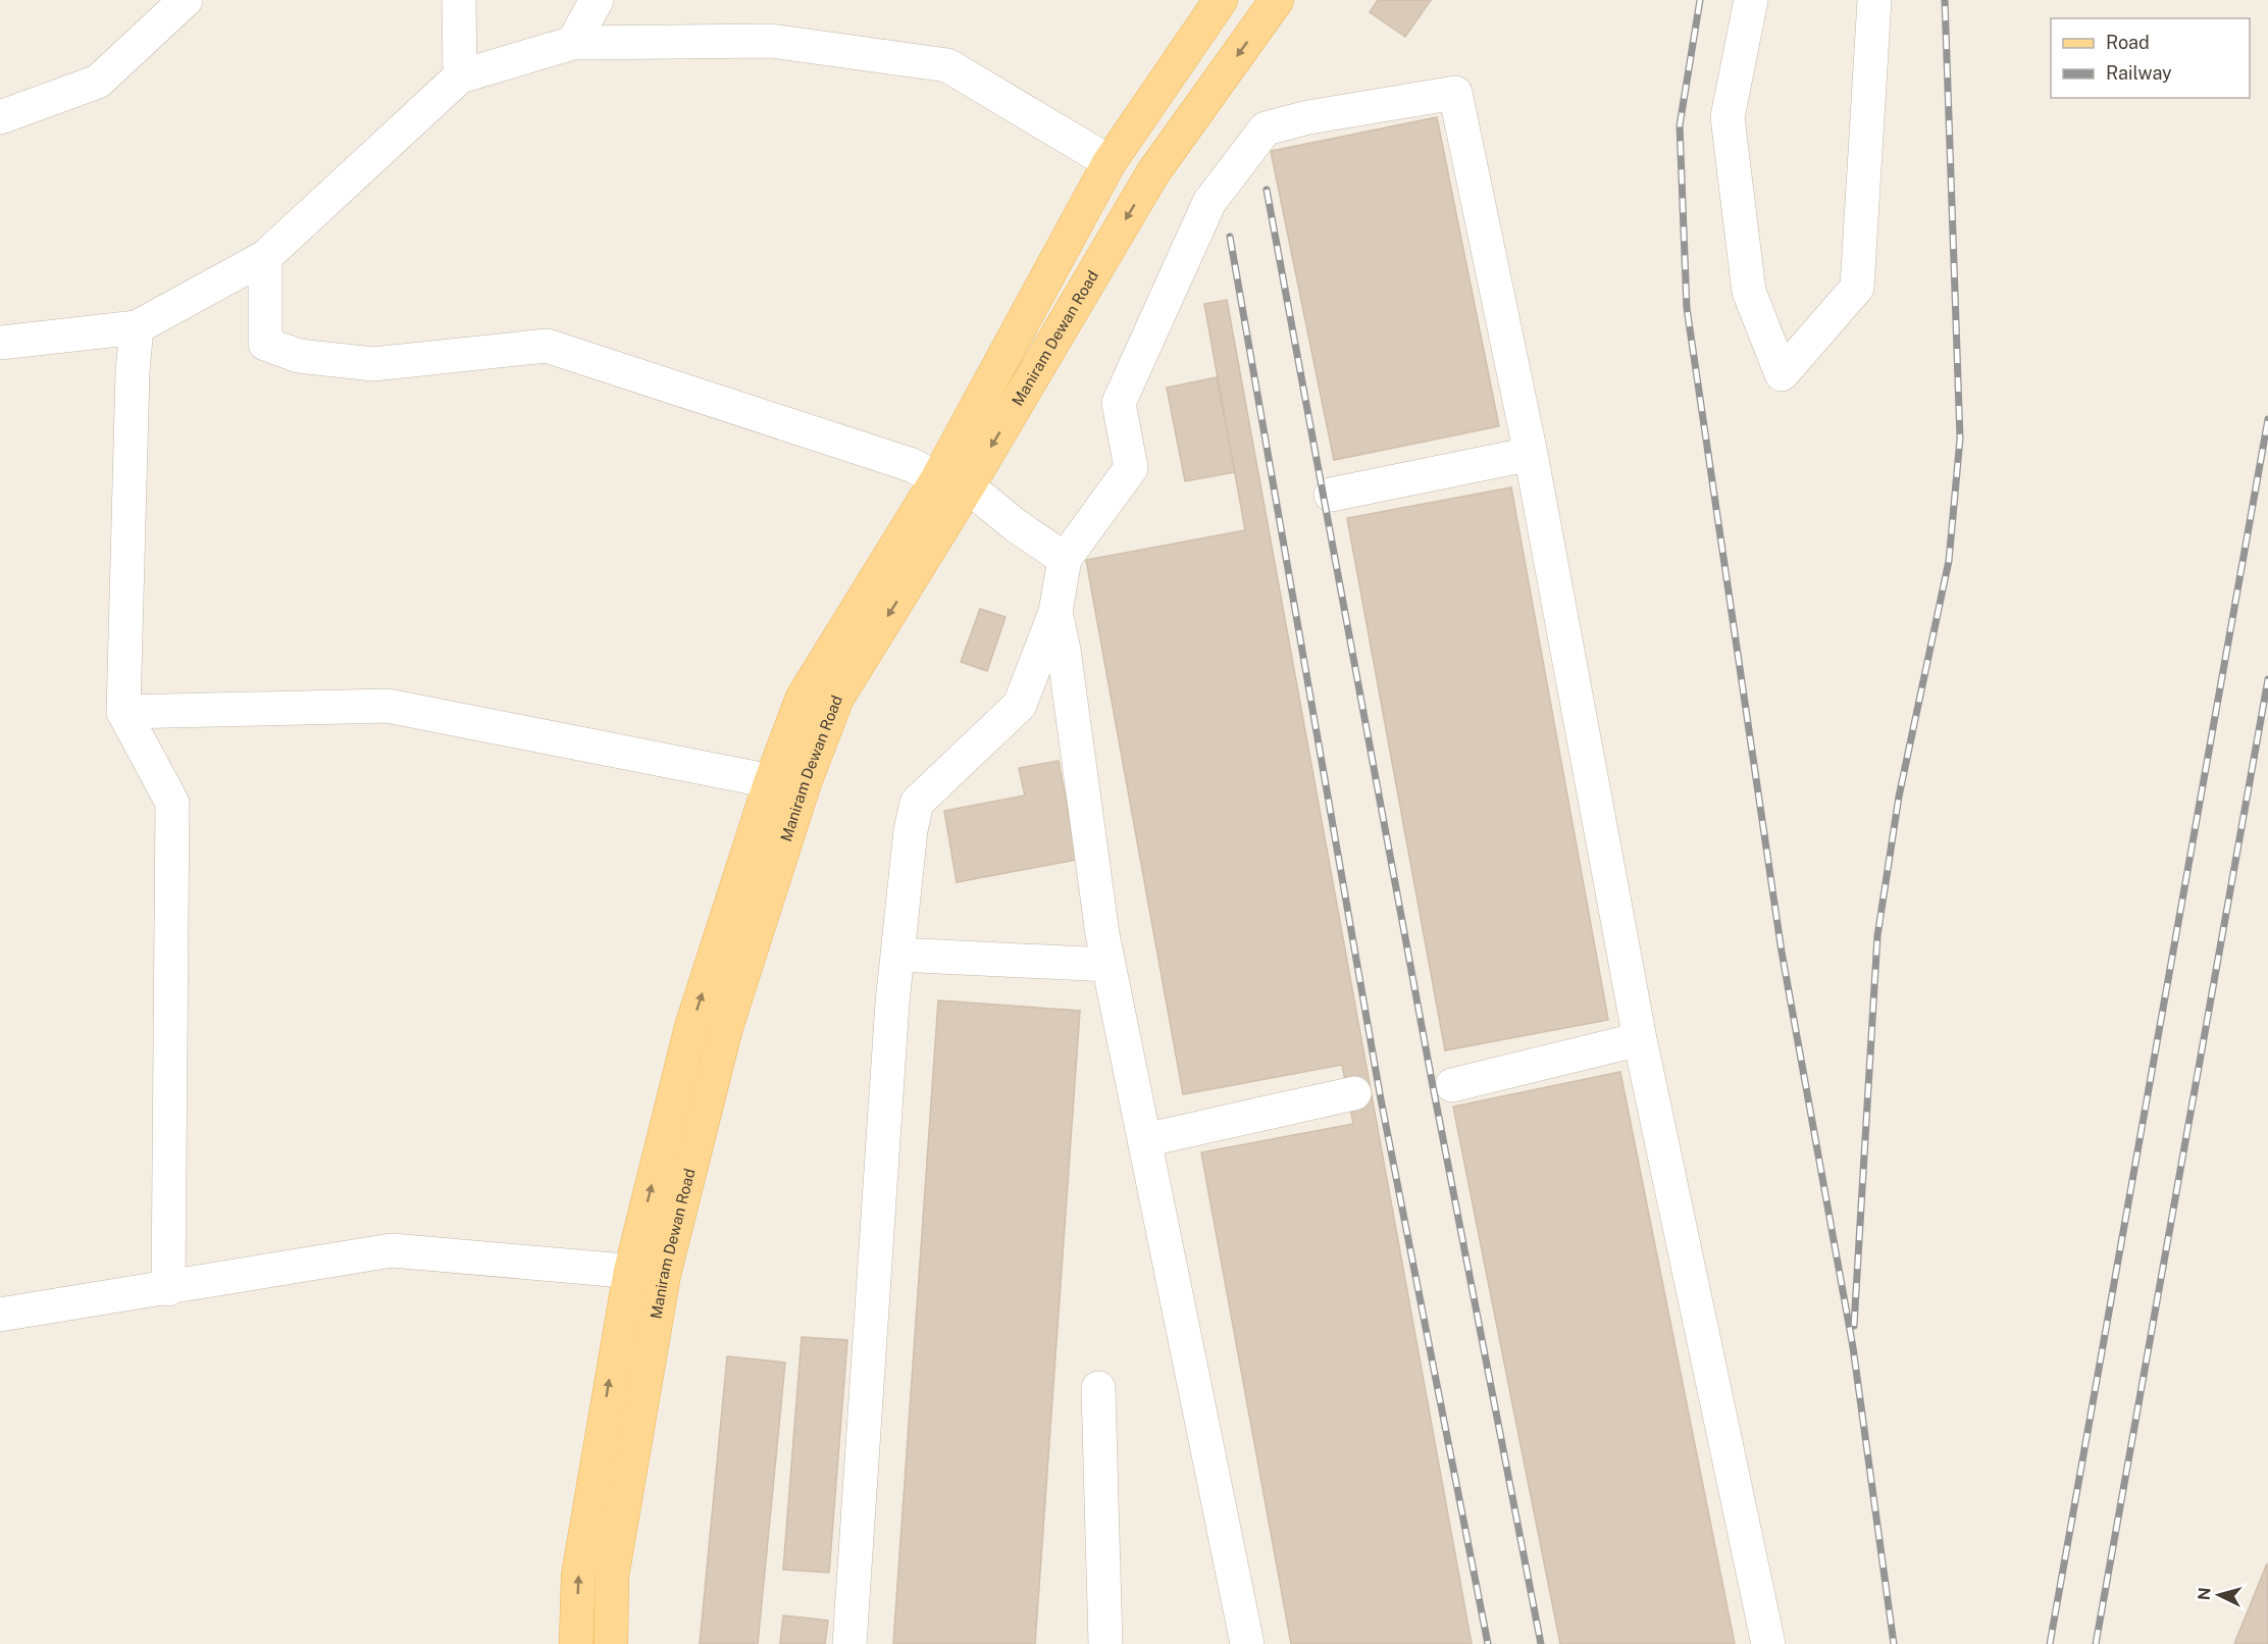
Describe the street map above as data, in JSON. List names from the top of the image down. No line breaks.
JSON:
{"streets":{"main road":["Maniram Dewan Road"]},"legend":["Road","Railway"],"north":"left"}
